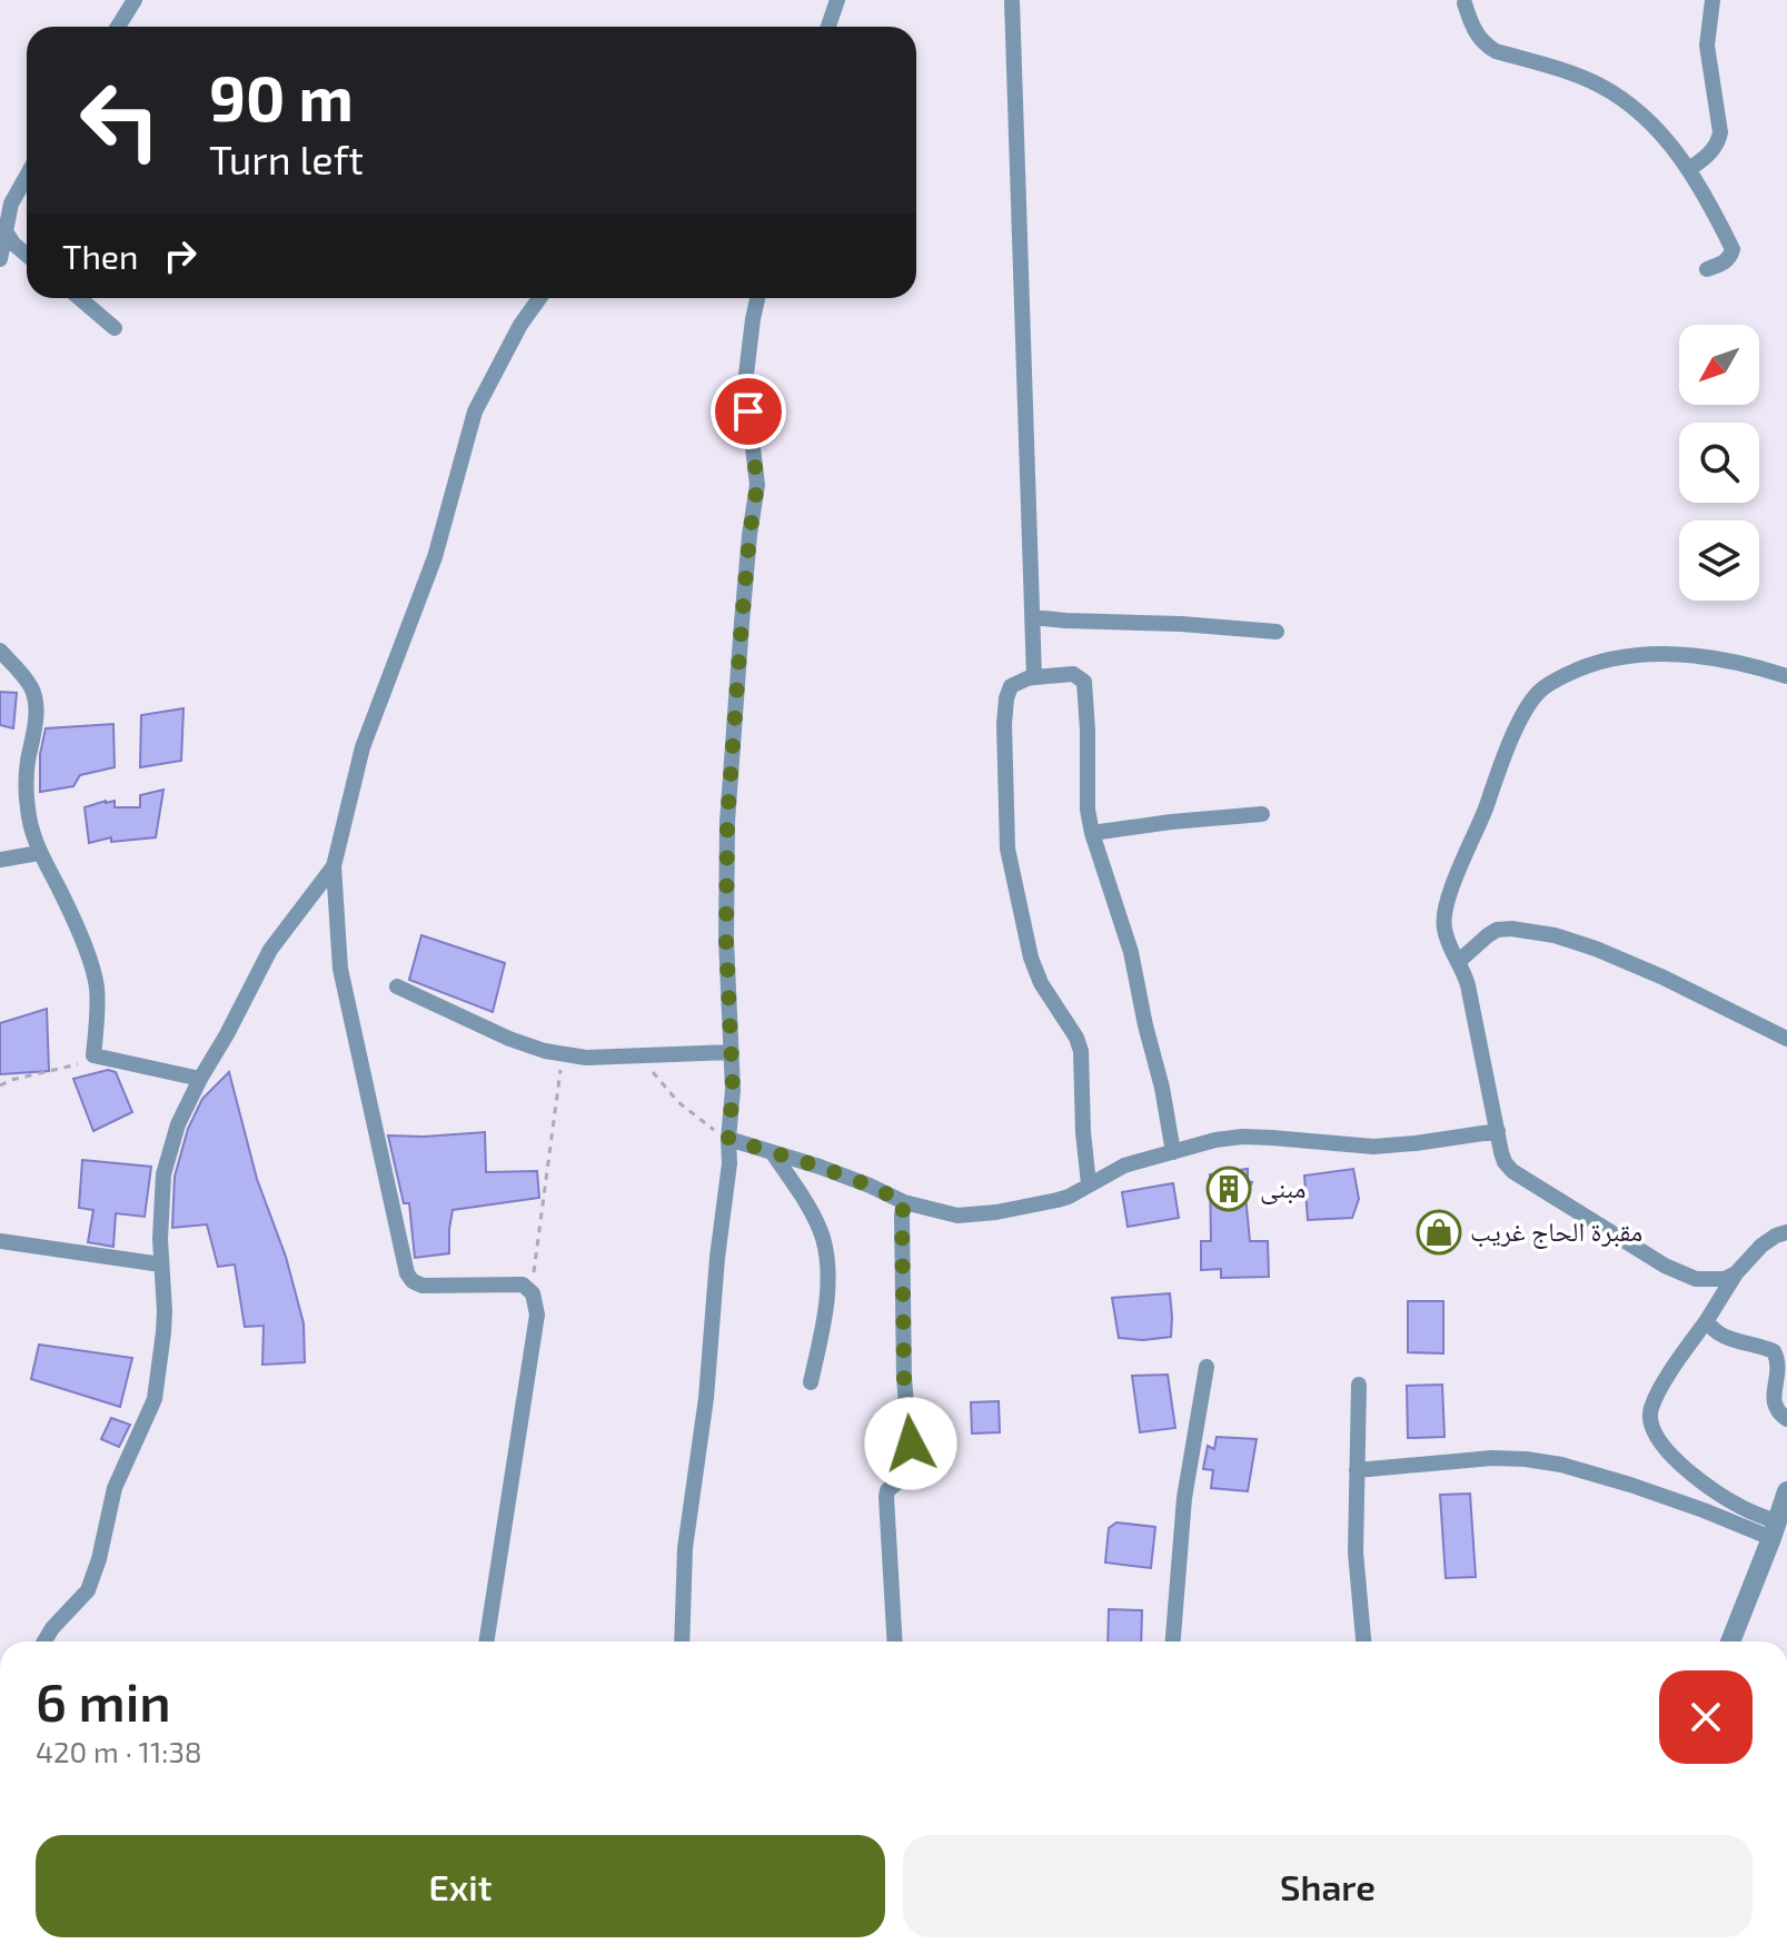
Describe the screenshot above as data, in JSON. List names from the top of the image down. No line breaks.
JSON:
{"places":{"building":["مبنى"],"shop":["مقبرة الحاج غريب"]},"north":"bottom left","page":{"turn":["90 m","Turn left"],"then":"Then","heading":["6 min","420 m · 11:38"],"buttons":["Exit","Share"]}}
